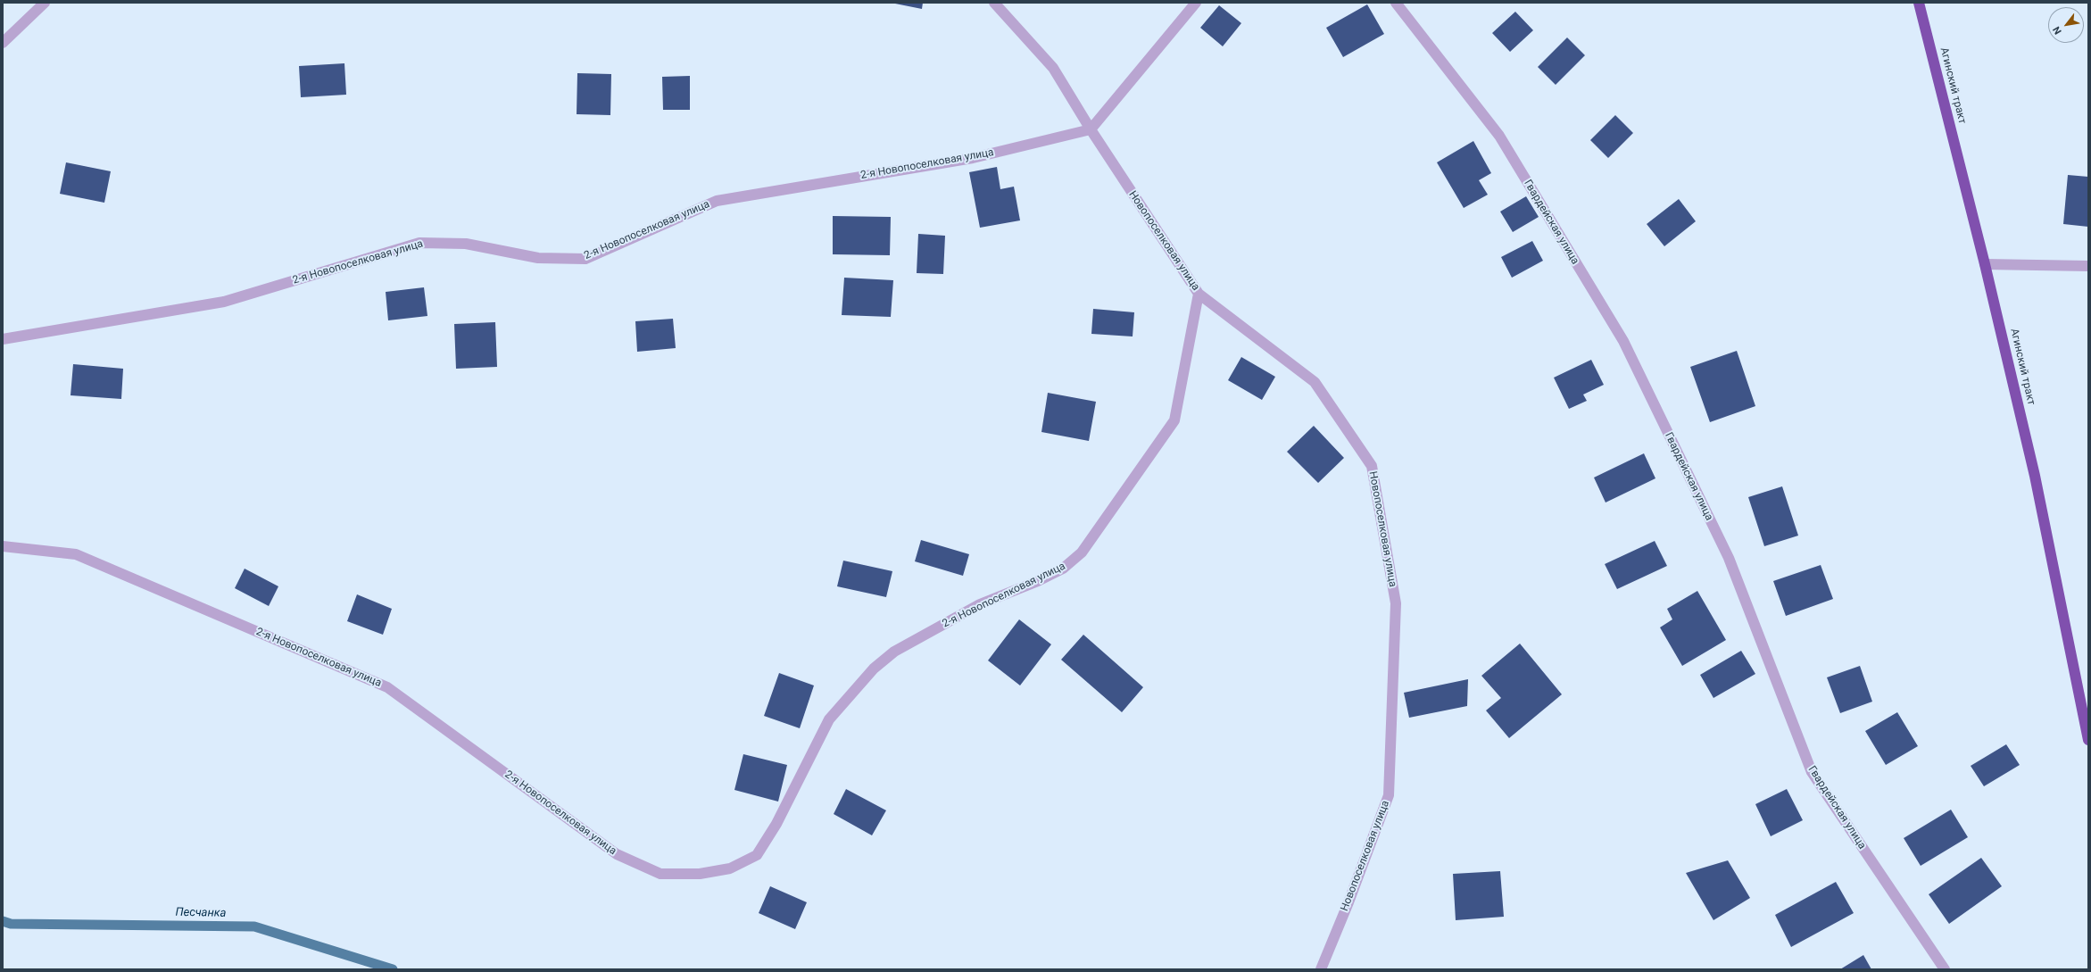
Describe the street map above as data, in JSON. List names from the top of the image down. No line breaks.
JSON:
{"streets":{"highway":["Агинский тракт"],"street":["2-я Новопоселковая улица","Гвардейская улица","Новопоселковая улица"]},"crossings":[["2-я Новопоселковая улица","Новопоселковая улица"]],"water":["Песчанка"],"north":"bottom left"}
